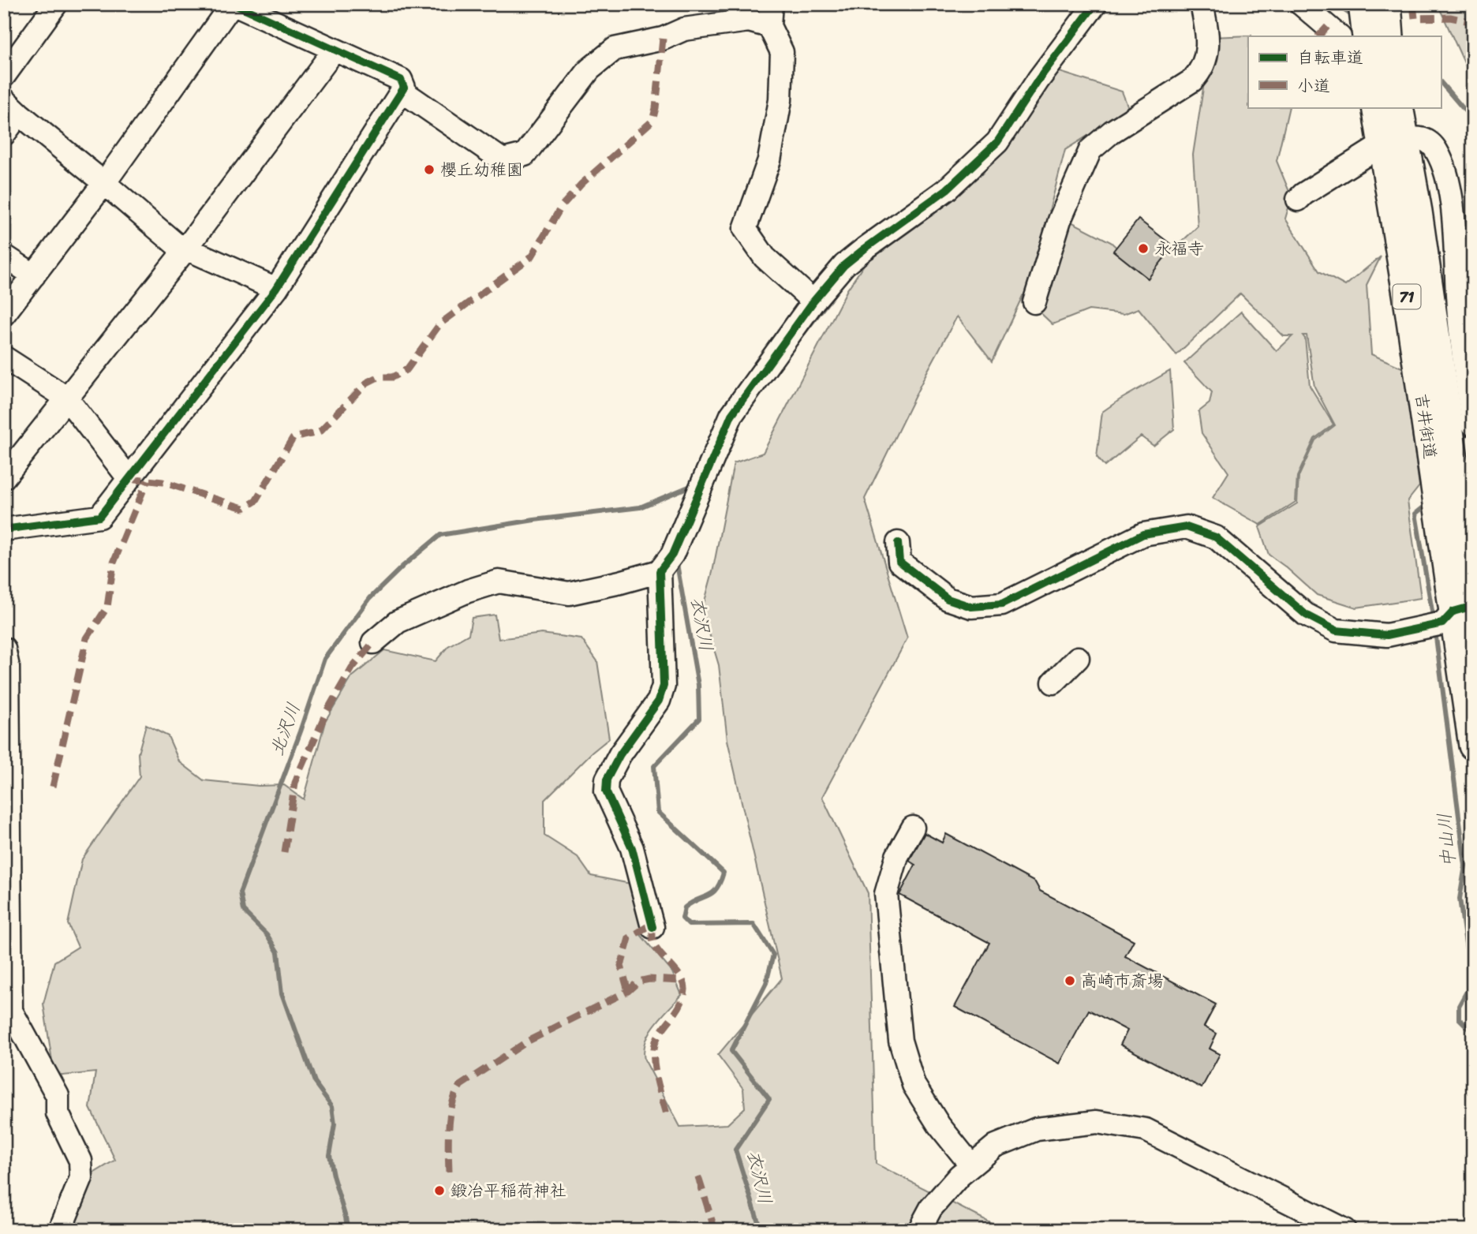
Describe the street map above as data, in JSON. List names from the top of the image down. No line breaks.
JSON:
{"streets":{"main road":["71","吉井街道"]},"water":["衣沢川","北沢川","中山川"],"places":["櫻丘幼稚園","永福寺","高崎市斎場","鍛冶平稲荷神社"],"legend":["自転車道","小道"]}
